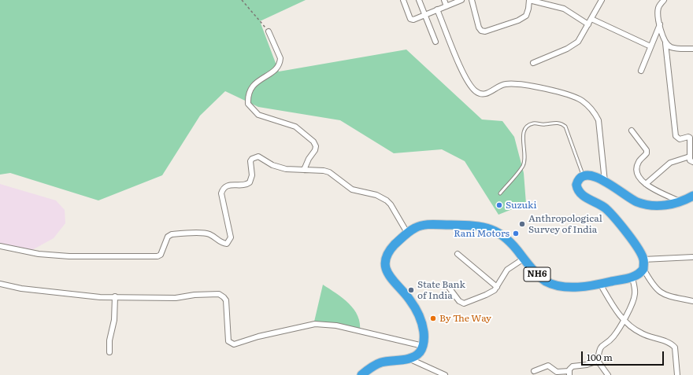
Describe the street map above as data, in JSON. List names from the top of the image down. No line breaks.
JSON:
{"streets":{"highway":["NH6"]},"places":["Suzuki","Anthropological Survey of India","Rani Motors","State Bank of India","By The Way"],"scale_bar":"100 m"}
